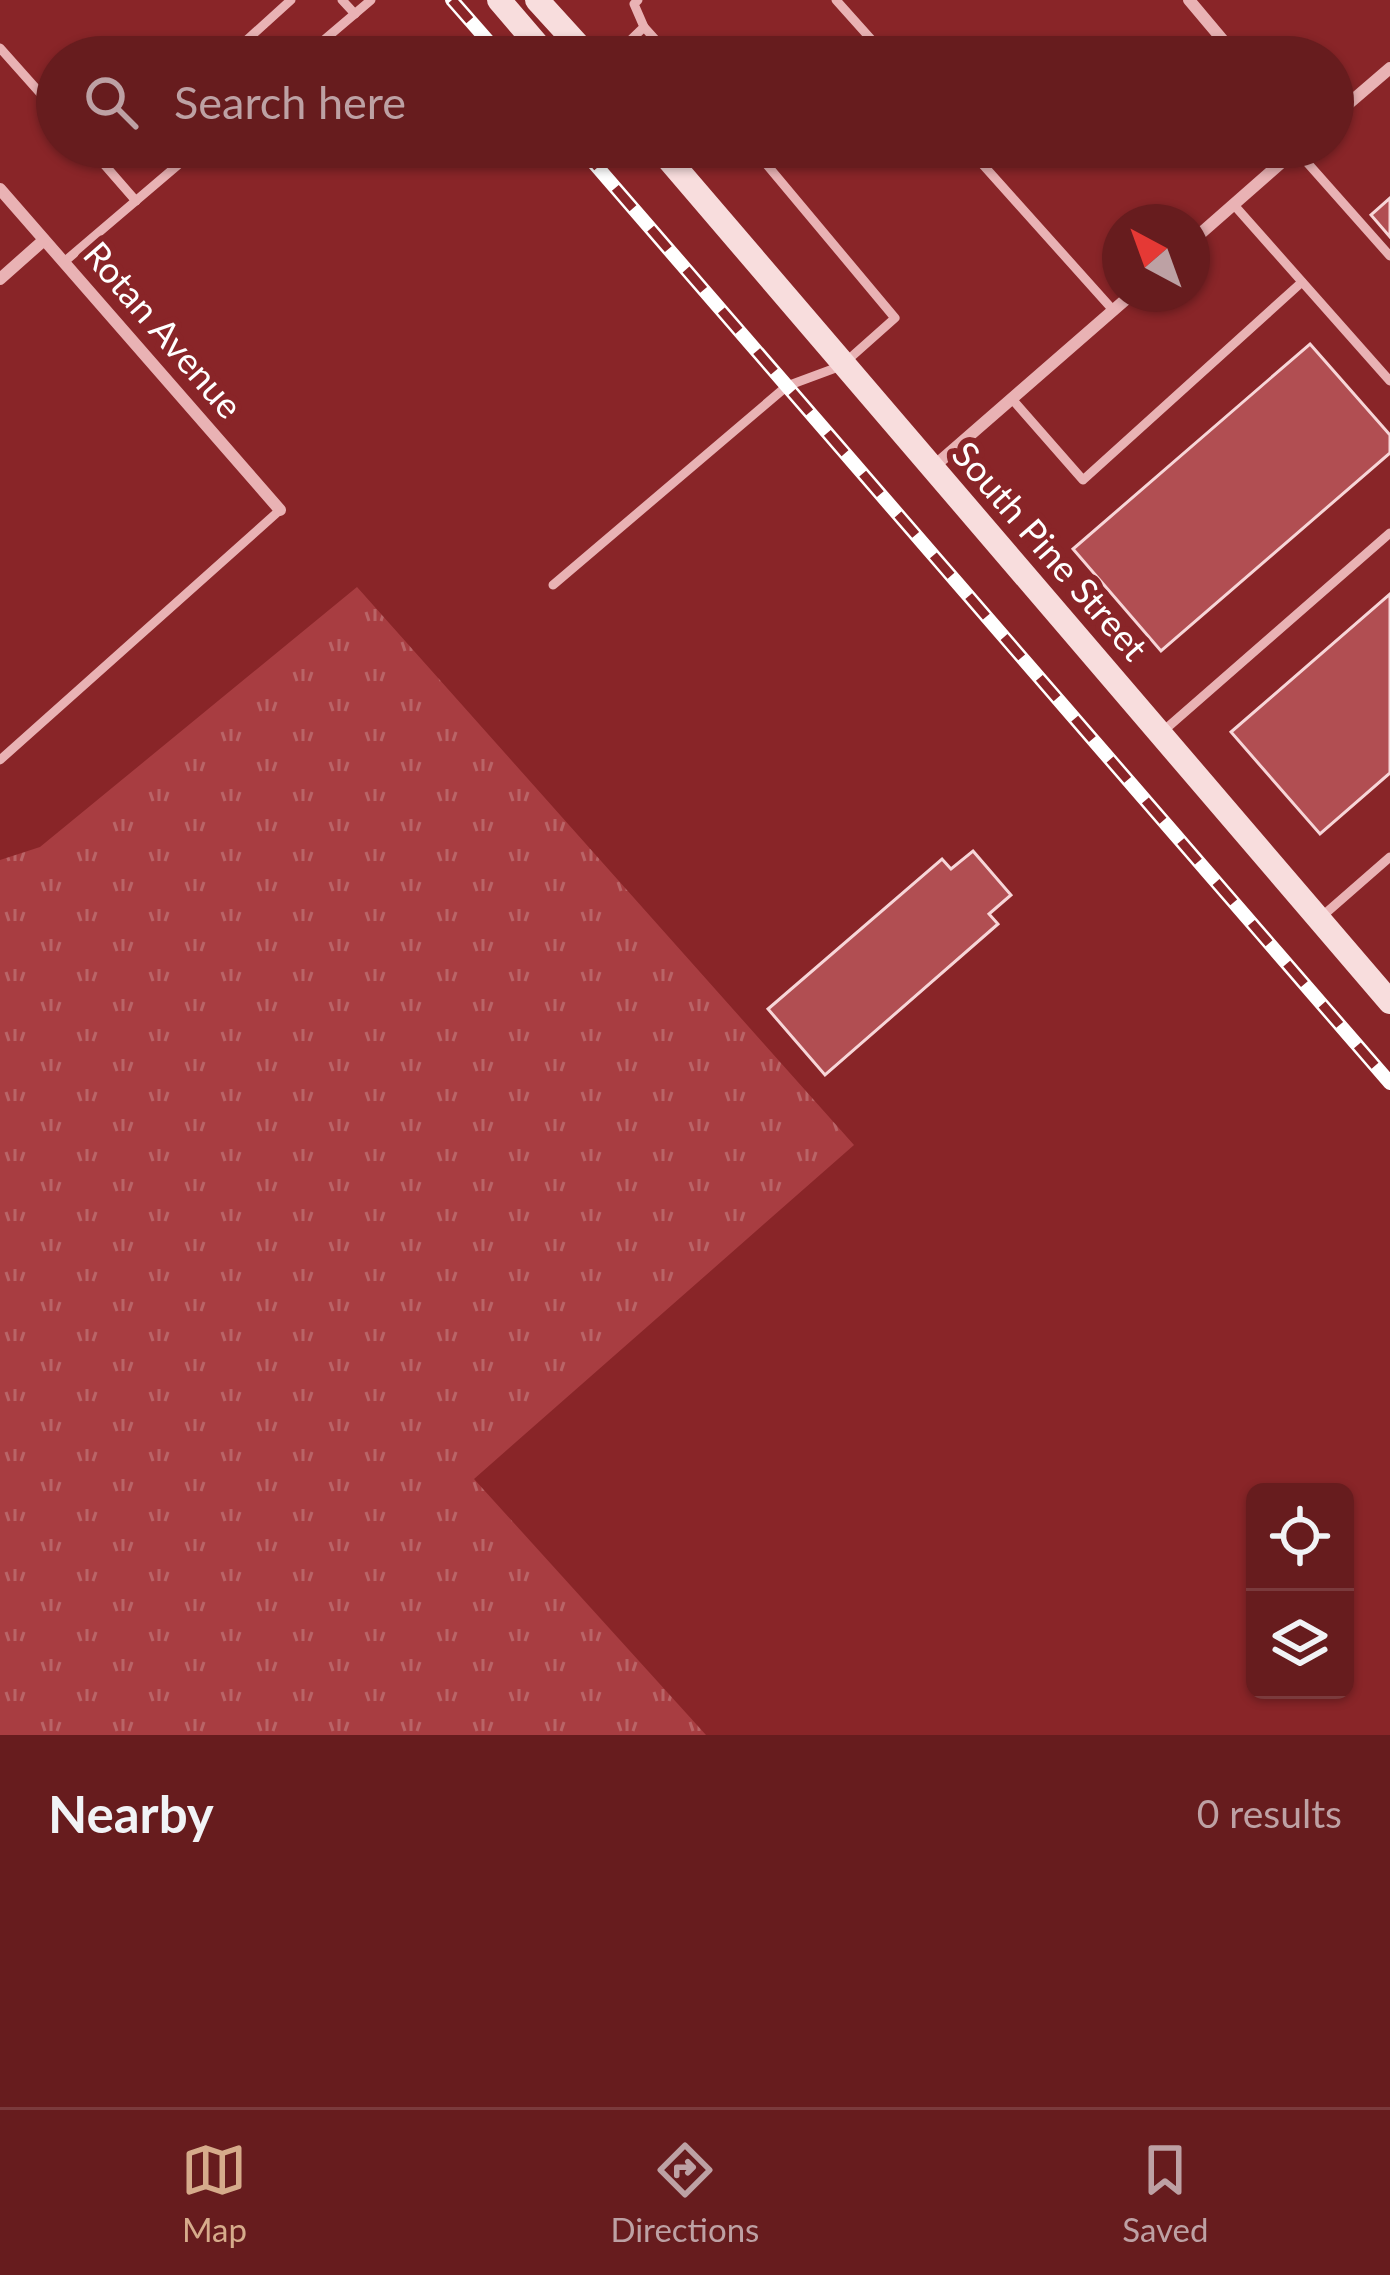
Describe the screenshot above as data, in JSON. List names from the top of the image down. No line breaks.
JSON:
{"streets":{"main road":["South Pine Street"],"street":["Rotan Avenue"]},"north":"top left","page":{"search":"Search here","heading":["Nearby","0 results"],"nav":["Map","Directions","Saved"]}}
